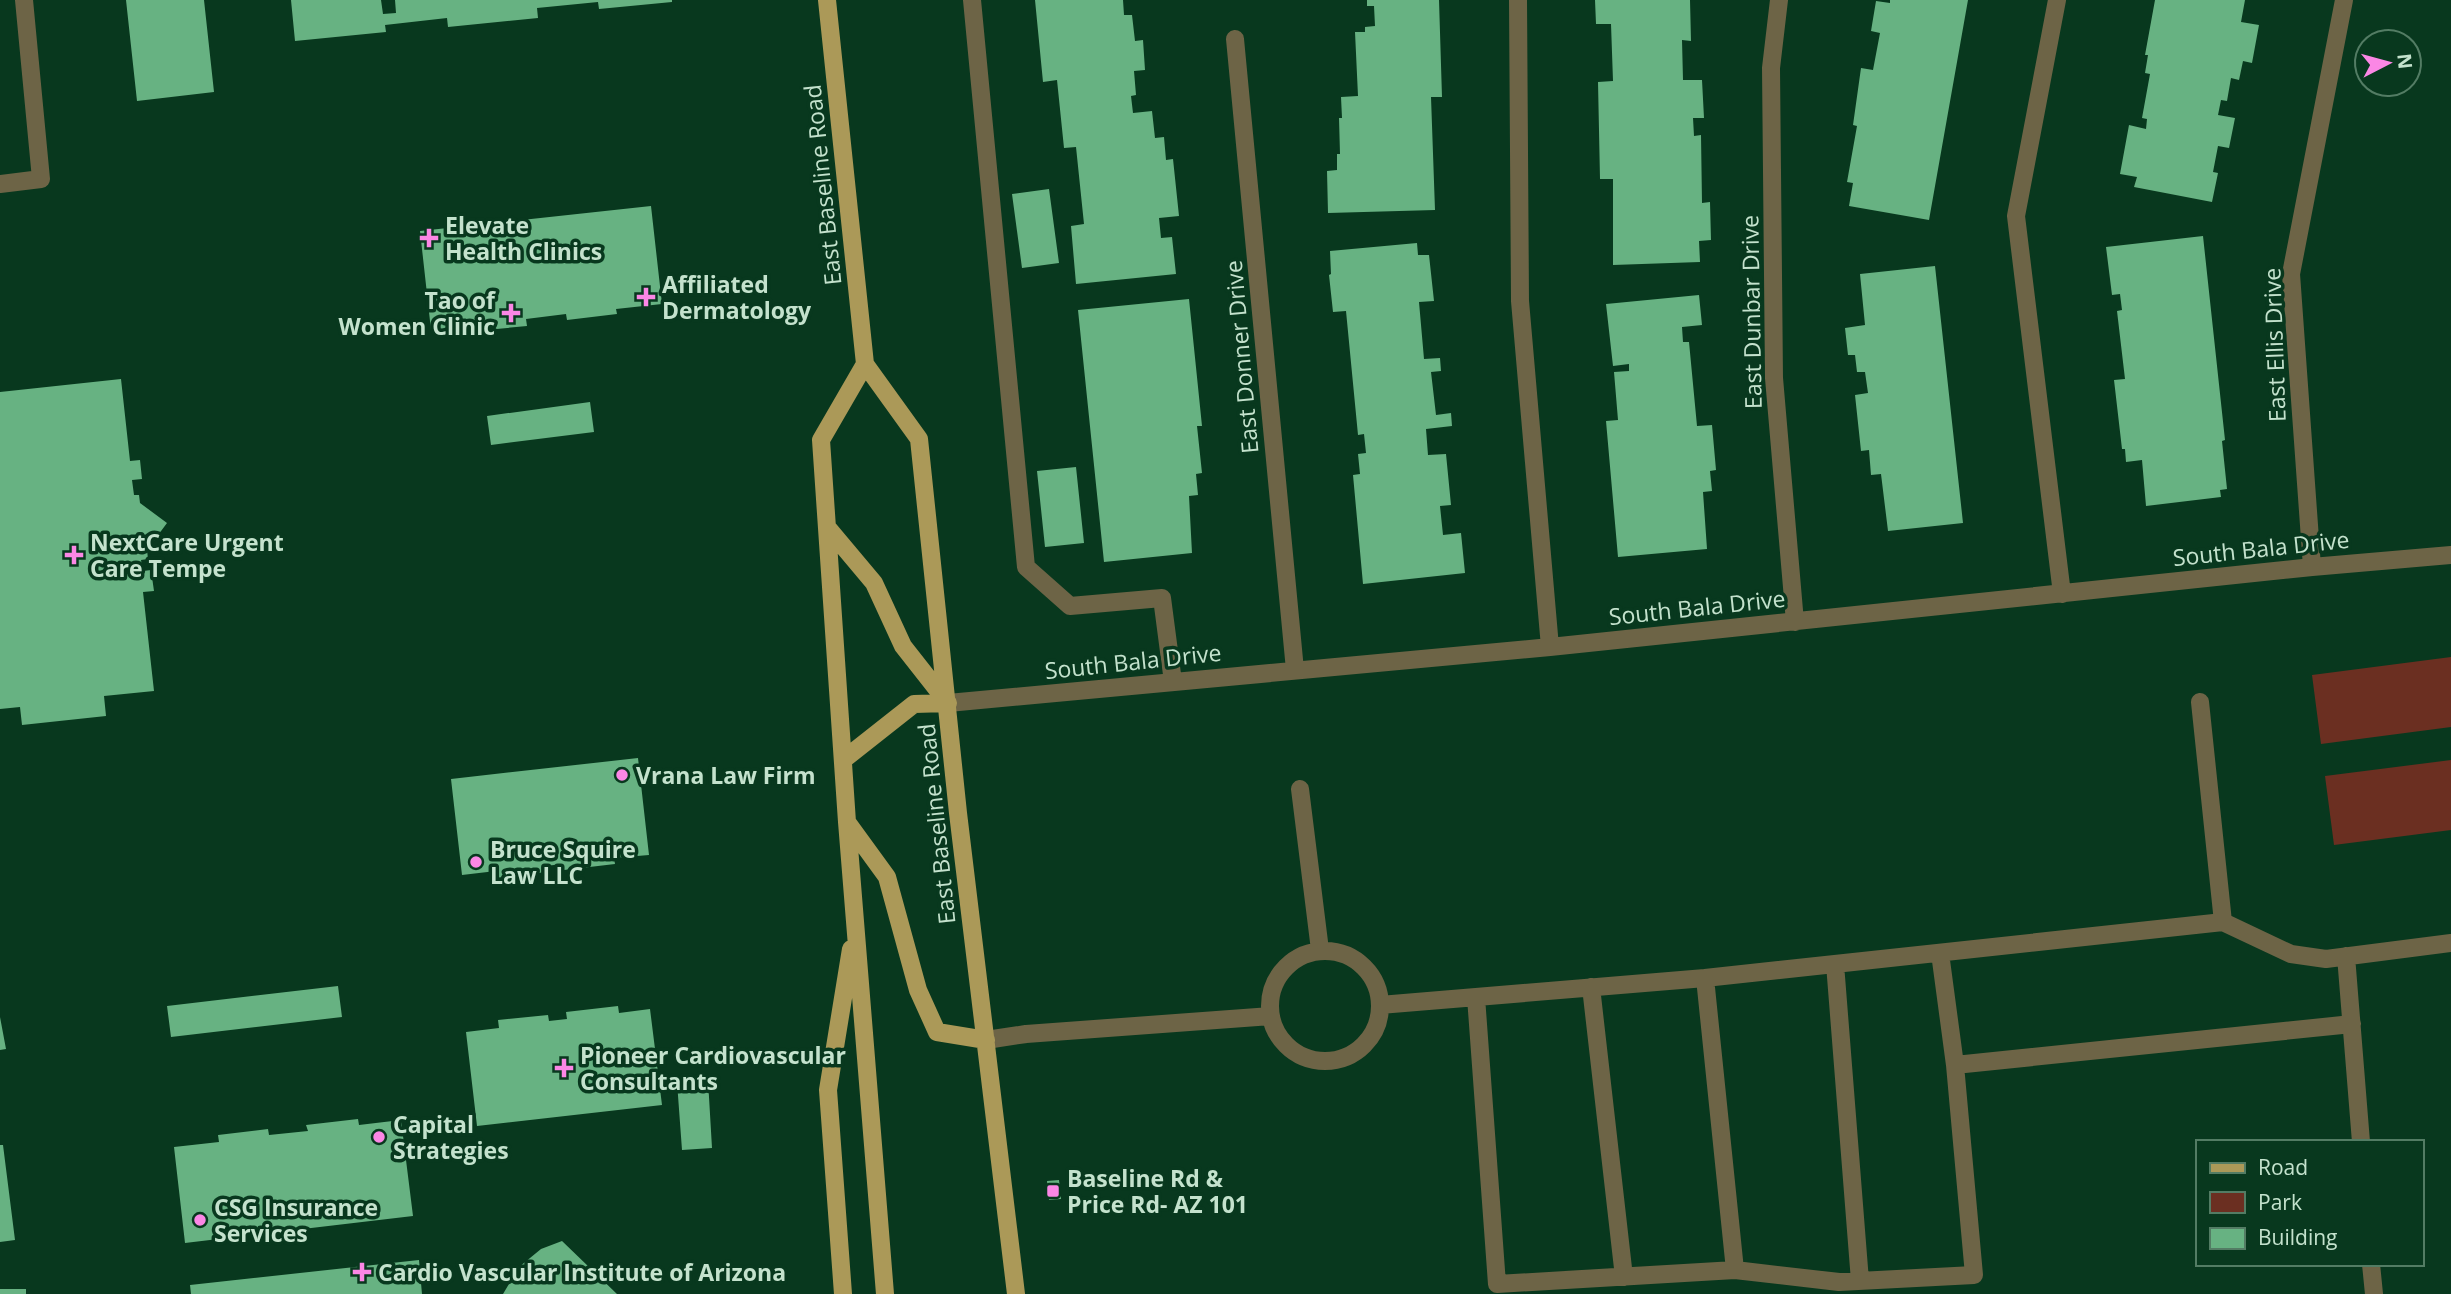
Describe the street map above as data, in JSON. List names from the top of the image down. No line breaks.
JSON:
{"streets":{"main road":["East Baseline Road"],"street":["East Dunbar Drive","East Ellis Drive","East Donner Drive","South Bala Drive"]},"crossings":[["East Baseline Road","South Bala Drive"],["East Dunbar Drive","South Bala Drive"],["East Ellis Drive","South Bala Drive"],["East Donner Drive","South Bala Drive"]],"places":{"health":["Elevate Health Clinics","Affiliated Dermatology","Tao of Women Clinic","NextCare Urgent Care Tempe","Pioneer Cardiovascular Consultants","Cardio Vascular Institute of Arizona"],"other":["Vrana Law Firm","Bruce Squire Law LLC","Capital Strategies","CSG Insurance Services"],"transit":["Baseline Rd & Price Rd- AZ 101"]},"legend":["Road","Park","Building"],"north":"right"}
